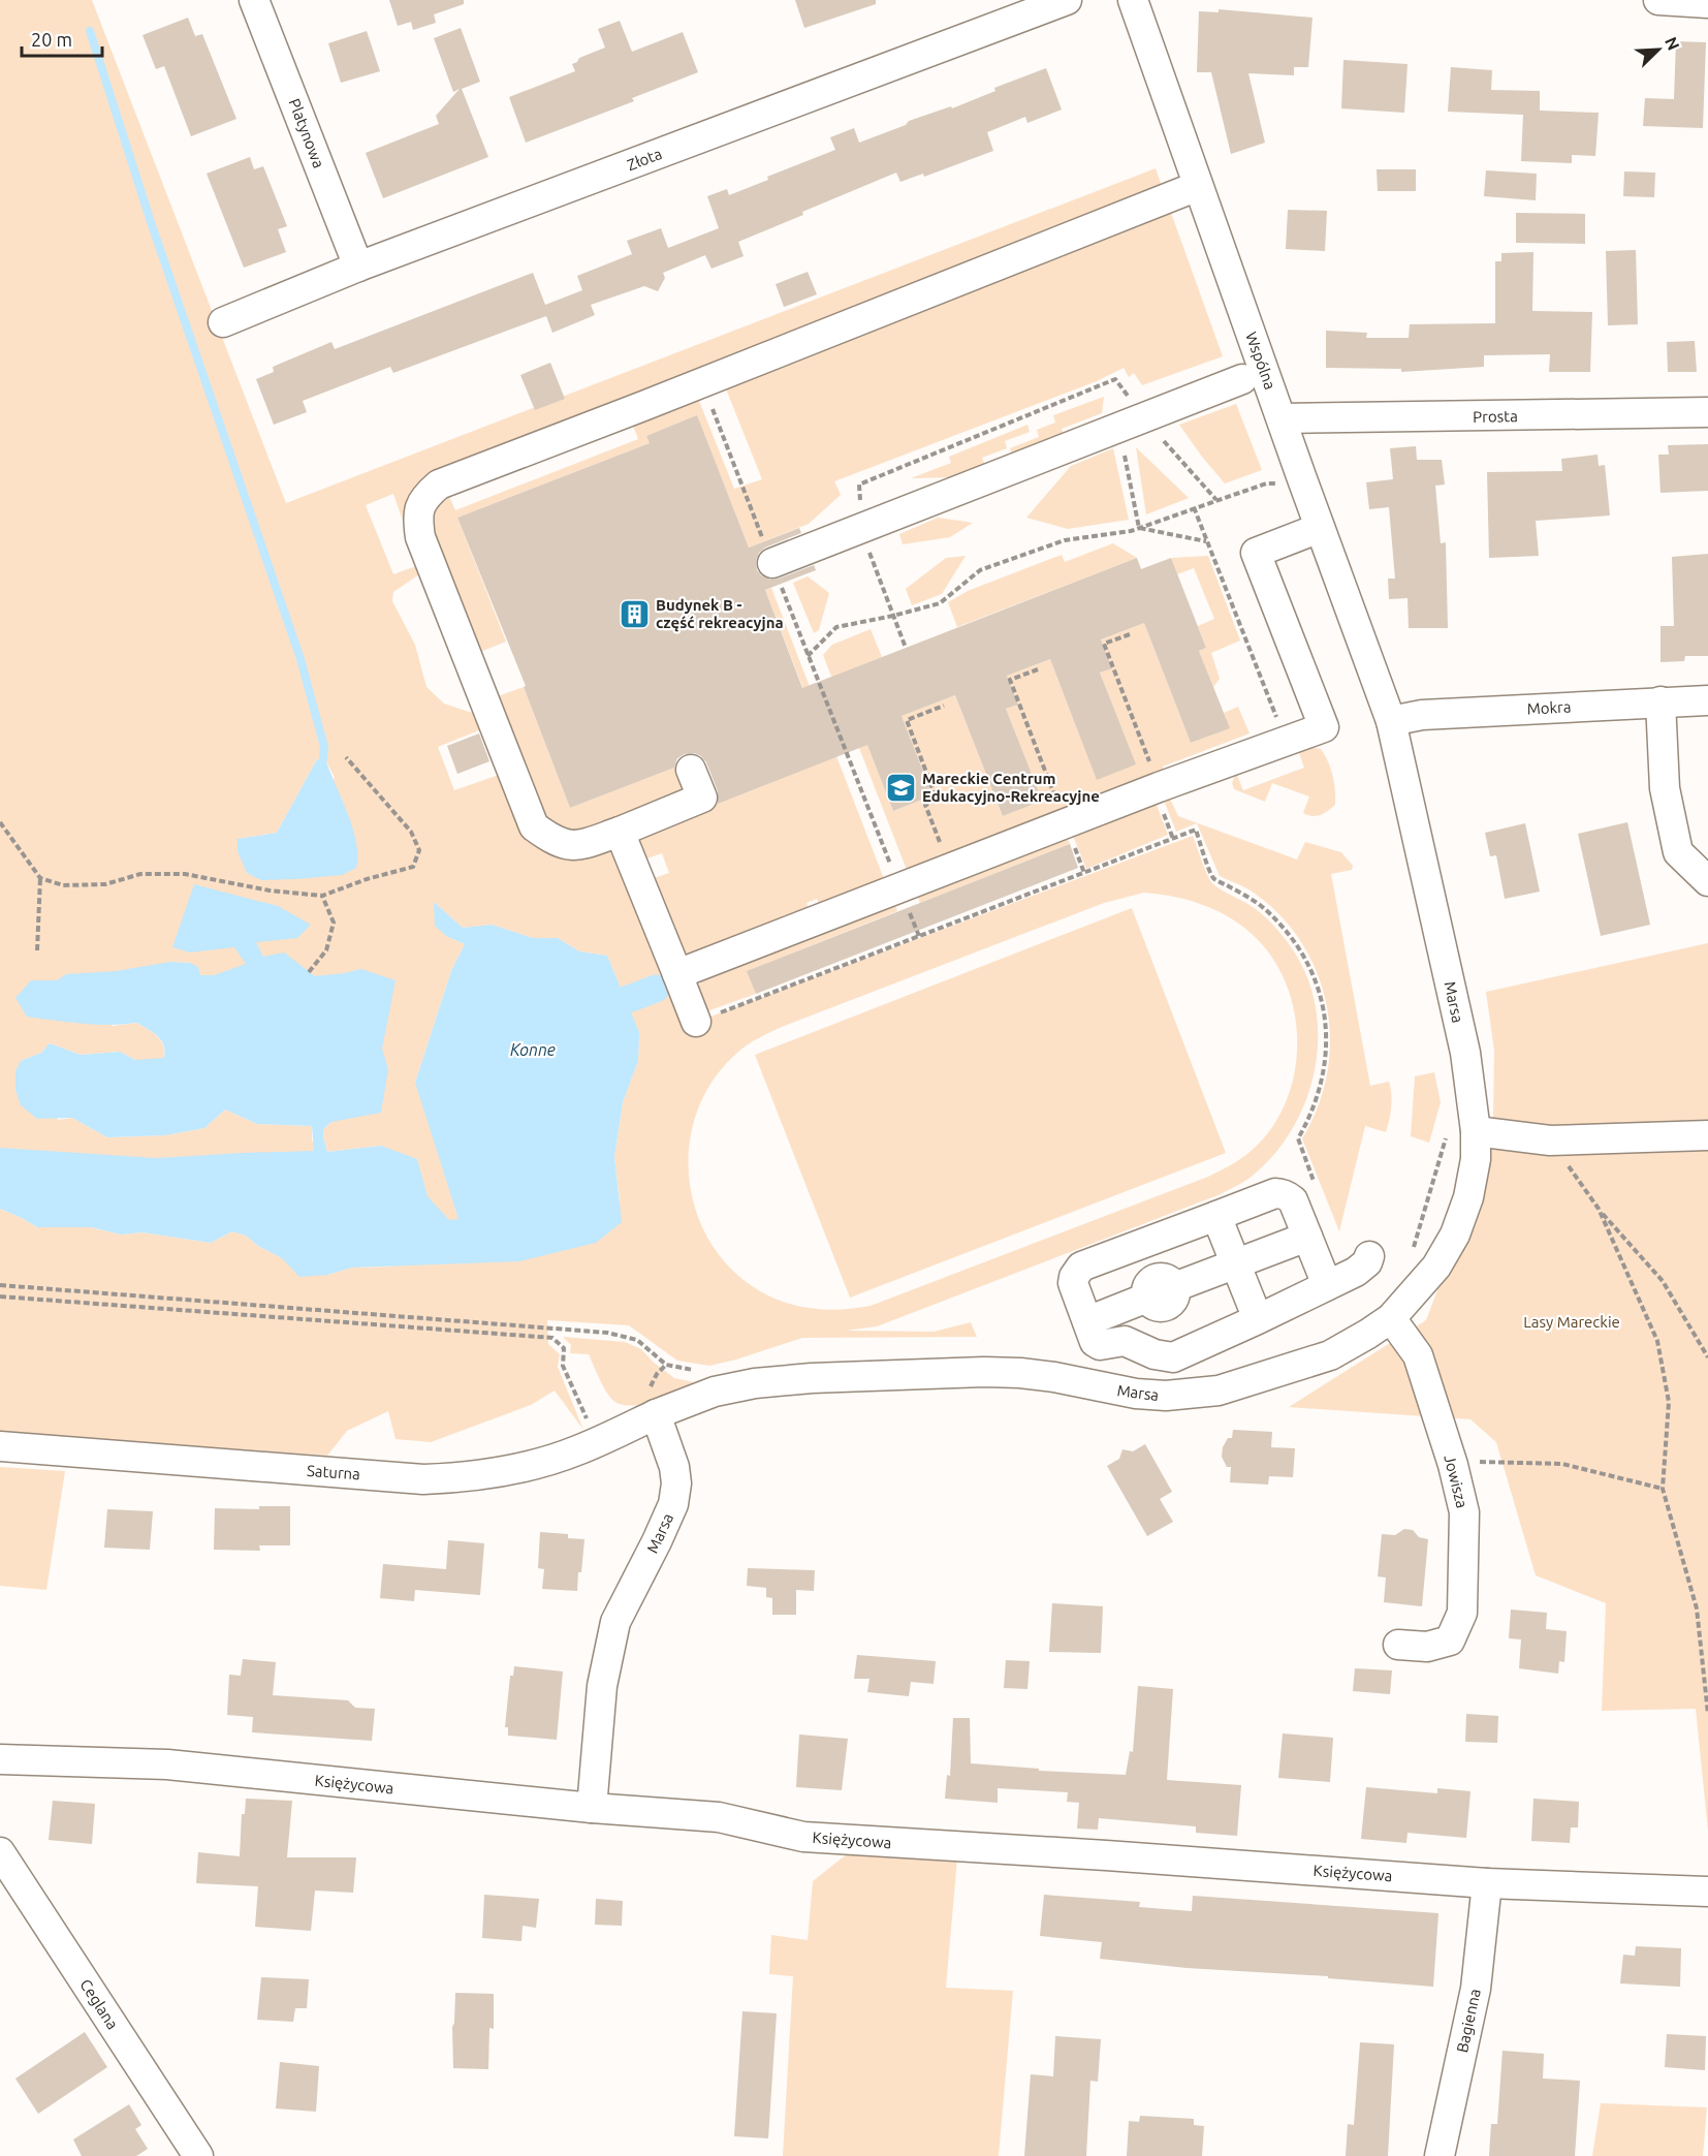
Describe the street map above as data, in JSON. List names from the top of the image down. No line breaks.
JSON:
{"streets":{"street":["Platynowa","Złota","Wspólna","Prosta","Mokra","Marsa","Saturna","Jowisza","Księżycowa","Ceglana","Bagienna"]},"crossings":[["Platynowa","Złota"],["Wspólna","Prosta"],["Wspólna","Mokra"],["Wspólna","Marsa"],["Mokra","Marsa"],["Marsa","Saturna"],["Marsa","Jowisza"],["Marsa","Księżycowa"],["Księżycowa","Bagienna"]],"water":["Konne"],"parks":["Lasy Mareckie"],"places":{"building":["Budynek B - część rekreacyjna"],"school or university":["Mareckie Centrum Edukacyjno-Rekreacyjne"]},"scale_bar":"20 m","north":"top right"}
